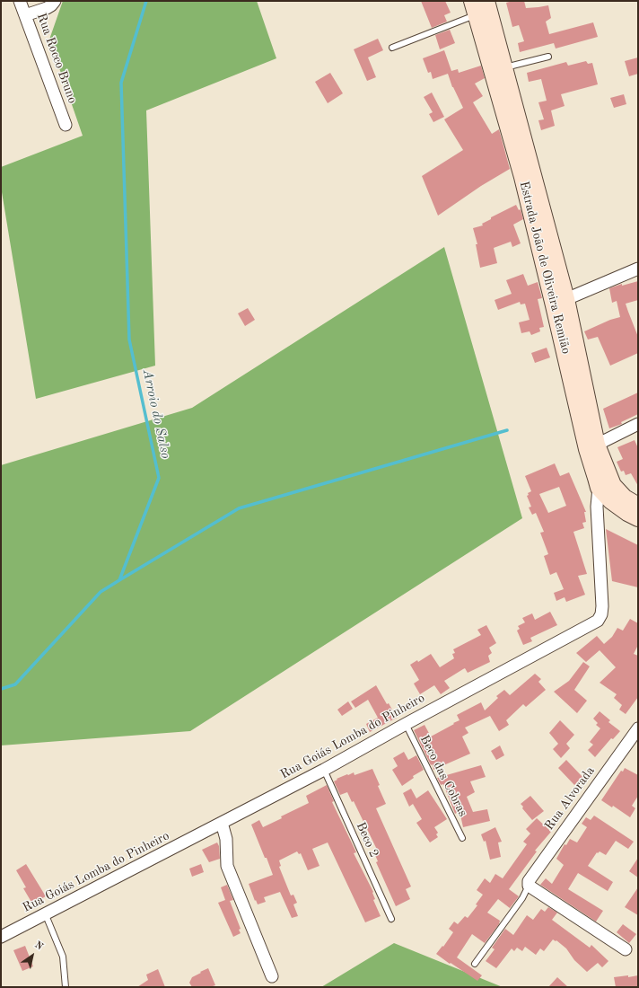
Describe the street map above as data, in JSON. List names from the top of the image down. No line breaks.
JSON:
{"streets":{"main road":["Estrada João de Oliveira Remião"],"street":["Rua Rocco Bruno","Rua Goiás Lomba do Pinheiro","Rua Alvorada"],"lane":["Beco das Cobras","Beco 2"]},"crossings":[["Estrada João de Oliveira Remião","Rua Goiás Lomba do Pinheiro"],["Rua Goiás Lomba do Pinheiro","Beco das Cobras"],["Rua Goiás Lomba do Pinheiro","Beco 2"]],"water":["Arroio do Salso"],"north":"top right"}
